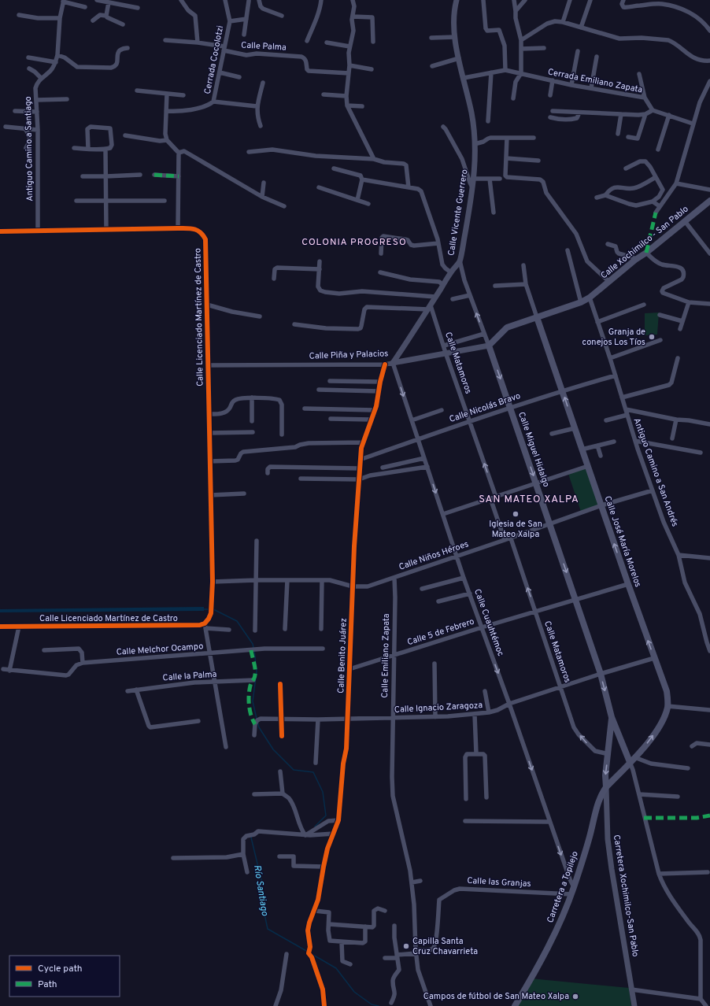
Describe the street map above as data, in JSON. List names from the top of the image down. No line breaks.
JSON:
{"streets":{"main road":["Calle Xochimilco - San Pablo","Calle Miguel Hidalgo","Calle José María Morelos","Carretera a Topilejo"],"street":["Calle Palma","Cerrada Cocolotzi","Cerrada Emiliano Zapata","Antiguo Camino a Santiago","Calle Vicente Guerrero","Calle Licenciado Martínez de Castro","Calle Piña y Palacios","Calle Matamoros","Calle Nicolás Bravo","Antiguo Camino a San Andrés","Calle Niños Héroes","Calle Cuauhtémoc","Calle 5 de Febrero","Calle Melchor Ocampo","Calle Benito Juárez","Calle Emiliano Zapata","Calle la Palma","Calle Ignacio Zaragoza","Calle las Granjas","Carretera Xochimilco-San Pablo"]},"crossings":[["Calle Palma","Cerrada Cocolotzi"],["Antiguo Camino a Santiago","Calle Licenciado Martínez de Castro"],["Calle Vicente Guerrero","Calle Piña y Palacios"],["Calle Vicente Guerrero","Calle Matamoros"],["Calle Vicente Guerrero","Calle Miguel Hidalgo"],["Calle Vicente Guerrero","Calle Cuauhtémoc"],["Calle Xochimilco - San Pablo","Calle Piña y Palacios"],["Calle Xochimilco - San Pablo","Calle Miguel Hidalgo"],["Calle Xochimilco - San Pablo","Antiguo Camino a San Andrés"],["Calle Xochimilco - San Pablo","Calle José María Morelos"],["Calle Licenciado Martínez de Castro","Calle Piña y Palacios"],["Calle Licenciado Martínez de Castro","Calle Niños Héroes"],["Calle Piña y Palacios","Calle Matamoros"],["Calle Piña y Palacios","Calle Miguel Hidalgo"],["Calle Piña y Palacios","Calle Cuauhtémoc"],["Calle Piña y Palacios","Calle Benito Juárez"],["Calle Matamoros","Calle Nicolás Bravo"],["Calle Matamoros","Calle Miguel Hidalgo"],["Calle Matamoros","Calle Niños Héroes"],["Calle Matamoros","Calle 5 de Febrero"],["Calle Matamoros","Calle Ignacio Zaragoza"],["Calle Nicolás Bravo","Calle Miguel Hidalgo"],["Calle Nicolás Bravo","Antiguo Camino a San Andrés"],["Calle Nicolás Bravo","Calle José María Morelos"],["Calle Nicolás Bravo","Calle Cuauhtémoc"],["Calle Nicolás Bravo","Calle Benito Juárez"],["Calle Miguel Hidalgo","Calle José María Morelos"],["Calle Miguel Hidalgo","Calle Niños Héroes"],["Calle Miguel Hidalgo","Calle 5 de Febrero"],["Calle Miguel Hidalgo","Calle Ignacio Zaragoza"],["Calle Miguel Hidalgo","Carretera a Topilejo"],["Calle Miguel Hidalgo","Carretera Xochimilco-San Pablo"],["Antiguo Camino a San Andrés","Calle Niños Héroes"],["Calle José María Morelos","Calle Niños Héroes"],["Calle José María Morelos","Calle 5 de Febrero"],["Calle José María Morelos","Calle Ignacio Zaragoza"],["Calle José María Morelos","Carretera a Topilejo"],["Calle Niños Héroes","Calle Cuauhtémoc"],["Calle Niños Héroes","Calle Benito Juárez"],["Calle Niños Héroes","Calle Emiliano Zapata"],["Calle Cuauhtémoc","Calle 5 de Febrero"],["Calle Cuauhtémoc","Calle Ignacio Zaragoza"],["Calle Cuauhtémoc","Carretera a Topilejo"],["Calle 5 de Febrero","Calle Benito Juárez"],["Calle 5 de Febrero","Calle Emiliano Zapata"],["Calle Benito Juárez","Calle Ignacio Zaragoza"],["Calle Emiliano Zapata","Calle Ignacio Zaragoza"],["Calle Emiliano Zapata","Calle las Granjas"],["Calle las Granjas","Carretera a Topilejo"],["Carretera a Topilejo","Carretera Xochimilco-San Pablo"]],"one_way":["Calle Matamoros","Calle José María Morelos","Calle Cuauhtémoc"],"districts":["COLONIA PROGRESO","SAN MATEO XALPA"],"water":["Río Santiago"],"places":["Granja de conejos Los Tíos","Iglesia de San Mateo Xalpa","Capilla Santa Cruz Chavarrieta","Campos de fútbol de San Mateo Xalpa"],"legend":["Cycle path","Path"]}
